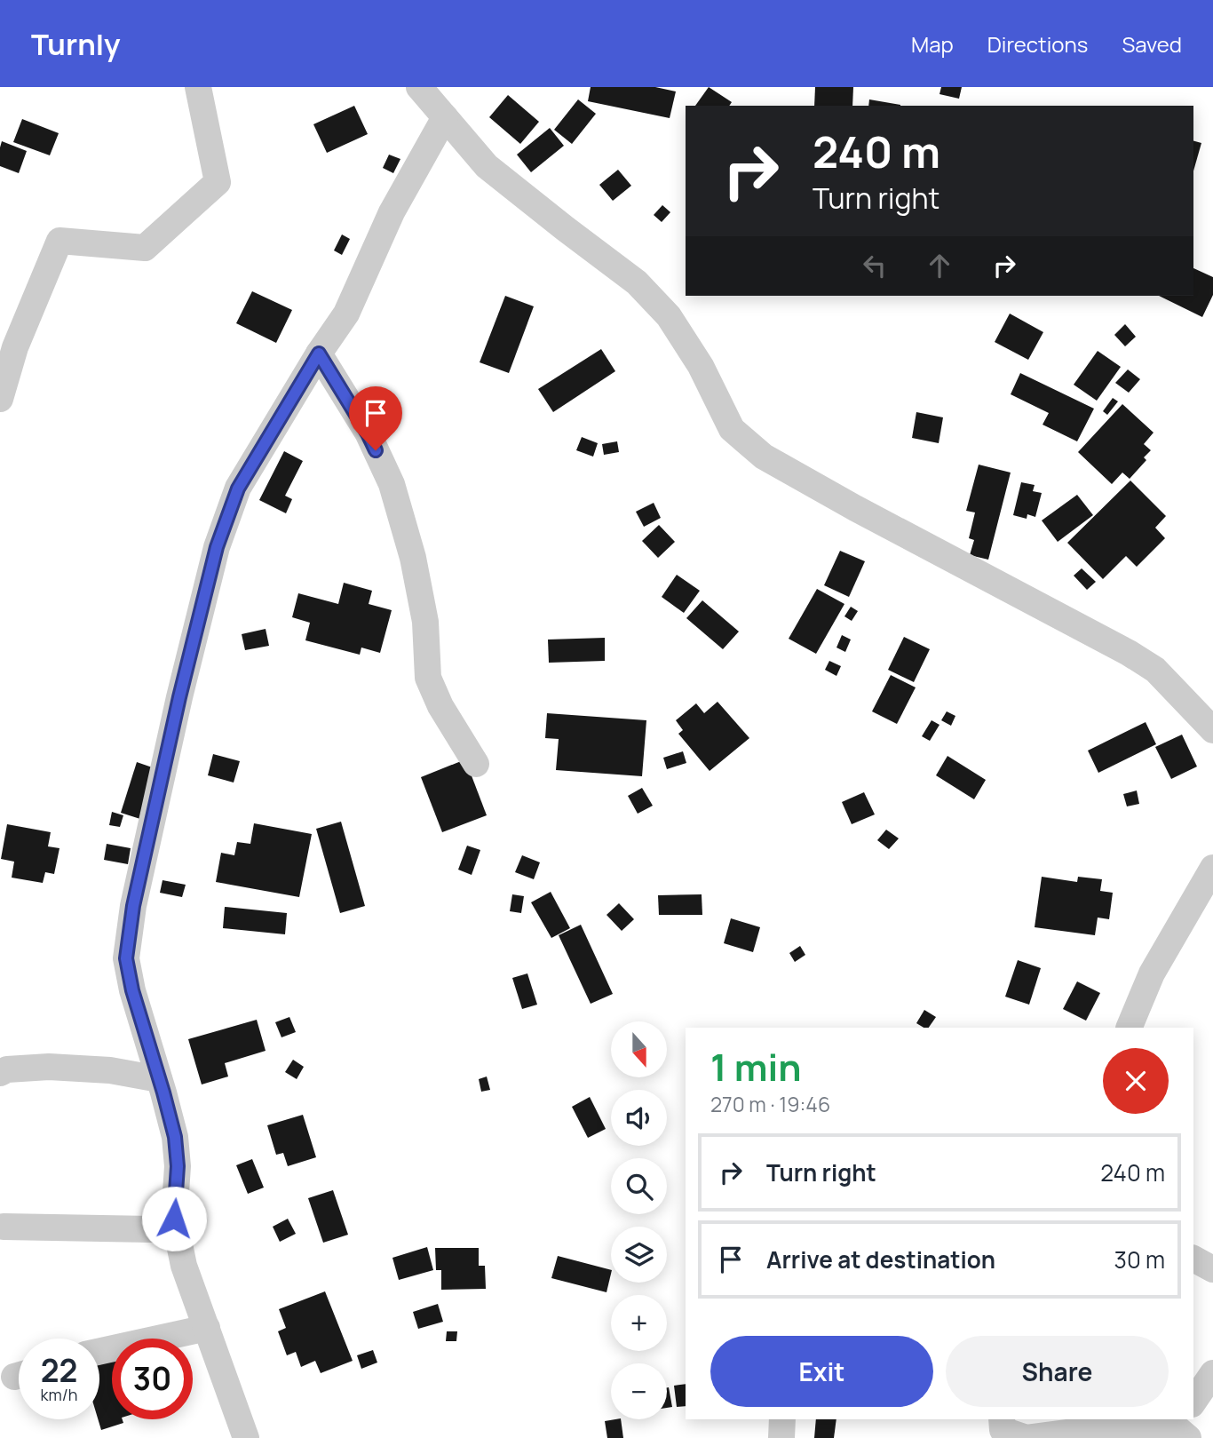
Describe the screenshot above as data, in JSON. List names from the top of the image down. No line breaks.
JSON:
{"north":"bottom","page":{"header":"Turnly","nav":["Map","Directions","Saved"],"turn":["240 m","Turn right"],"map_buttons":["+","−"],"heading":["1 min","270 m · 19:46"],"list":[{"name":"Turn right","value":"240 m"},{"name":"Arrive at destination","value":"30 m"}],"buttons":["Exit","Share"],"speed":"22 km/h","limit":"30"}}
